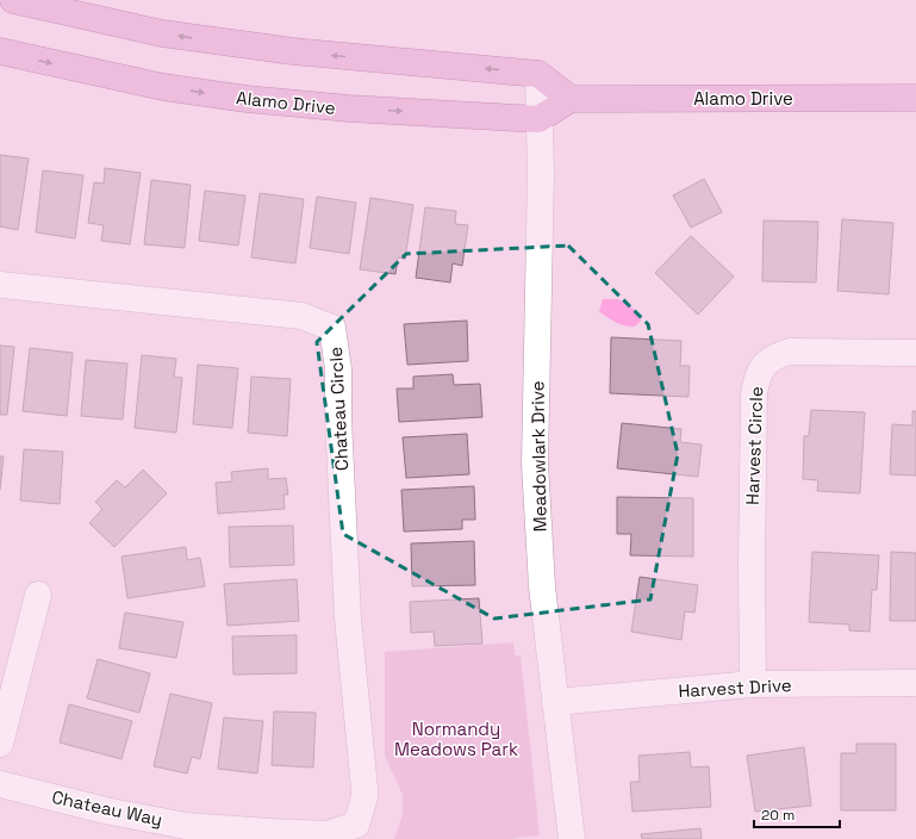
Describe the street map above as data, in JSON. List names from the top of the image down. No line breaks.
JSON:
{"streets":{"main road":["Alamo Drive"],"street":["Chateau Circle","Harvest Circle","Meadowlark Drive","Harvest Drive","Chateau Way"]},"crossings":[["Alamo Drive","Meadowlark Drive"],["Chateau Circle","Chateau Way"],["Harvest Circle","Harvest Drive"],["Meadowlark Drive","Harvest Drive"]],"parks":["Normandy Meadows Park"],"scale_bar":"20 m"}
